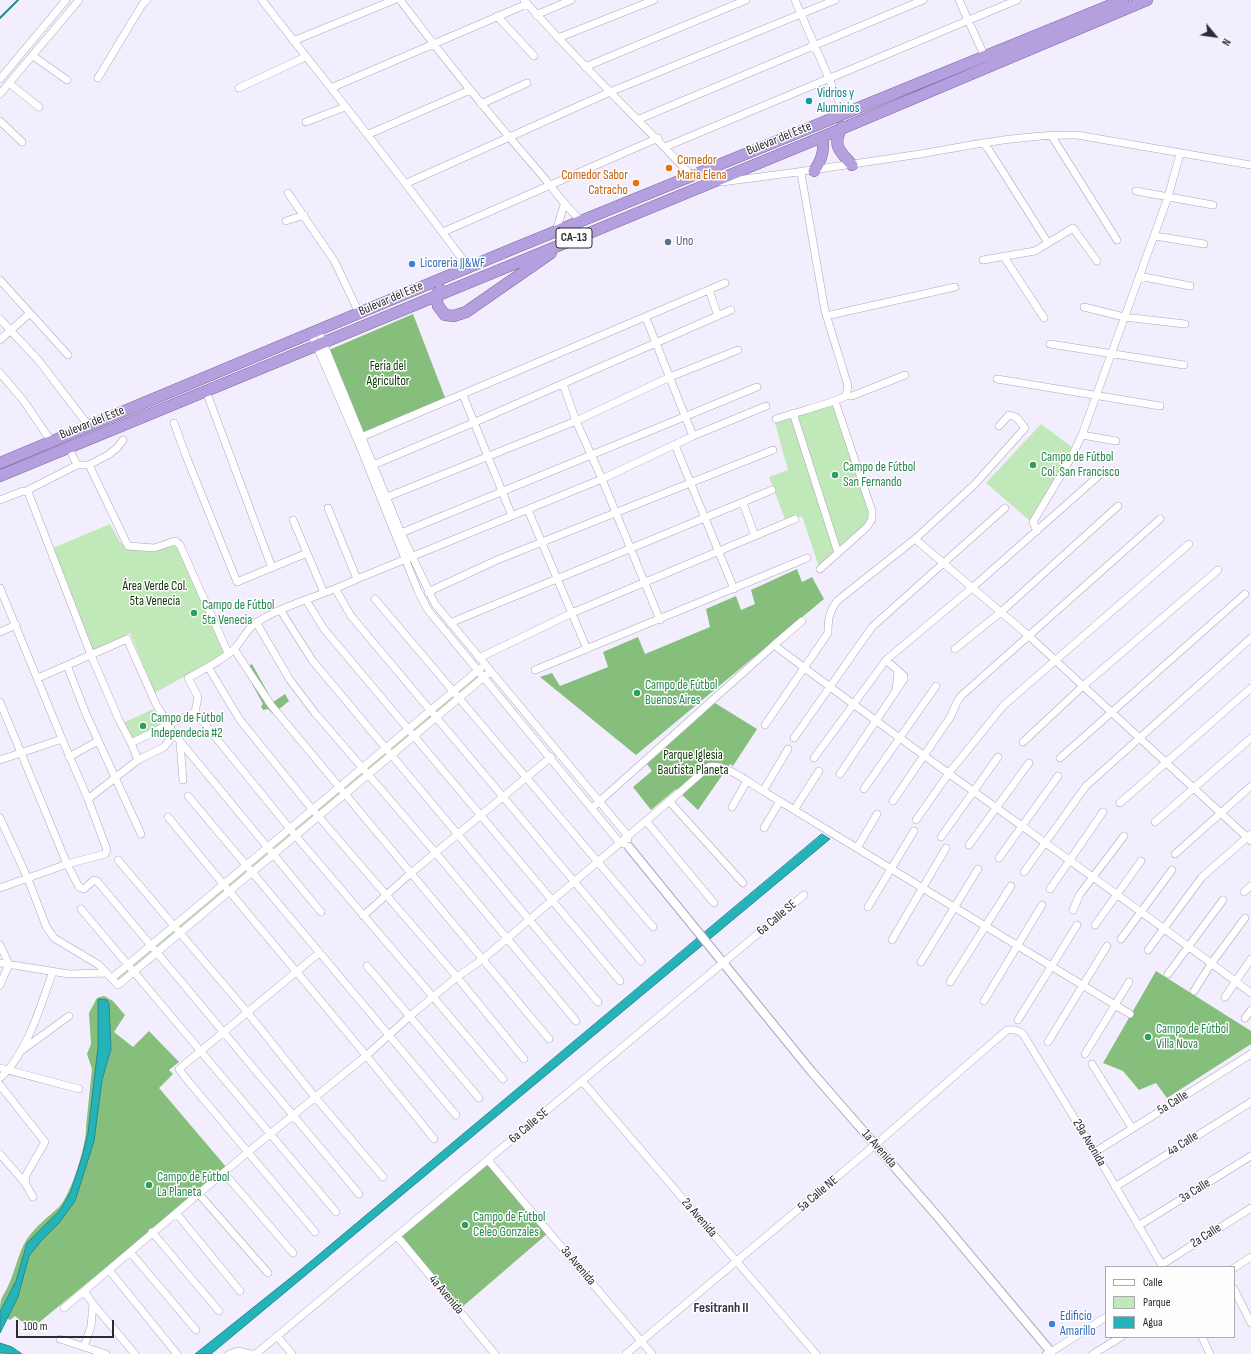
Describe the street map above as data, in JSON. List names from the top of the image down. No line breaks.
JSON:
{"streets":{"highway":["Bulevar del Este","CA-13"],"street":["6a Calle SE","5a Calle","29a Avenida","4a Calle","1a Avenida","3a Calle","5a Calle NE","2a Avenida","2a Calle","3a Avenida","4a Avenida"]},"crossings":[["6a Calle SE","1a Avenida"],["6a Calle SE","2a Avenida"],["6a Calle SE","3a Avenida"],["6a Calle SE","4a Avenida"],["5a Calle","29a Avenida"],["29a Avenida","4a Calle"],["29a Avenida","3a Calle"],["29a Avenida","5a Calle NE"],["29a Avenida","2a Calle"],["1a Avenida","5a Calle NE"],["5a Calle NE","2a Avenida"],["5a Calle NE","3a Avenida"]],"districts":["Fesitranh II"],"parks":["Feria del Agricultor","Área Verde Col. 5ta Venecia","Parque Iglesia Bautista Planeta"],"places":["Vidrios y Aluminios","Comedor Maria Elena","Comedor Sabor Catracho","Uno","Licoreria JJ&WF","Campo de Fútbol Col. San Francisco","Campo de Fútbol San Fernando","Campo de Fútbol 5ta Venecia","Campo de Fútbol Buenos Aires","Campo de Fútbol Independecia #2","Campo de Fútbol Villa Nova","Campo de Fútbol La Planeta","Campo de Fútbol Celeo Gonzales","Edificio Amarillo"],"legend":["Calle","Parque","Agua"],"scale_bar":"100 m","north":"bottom right"}
